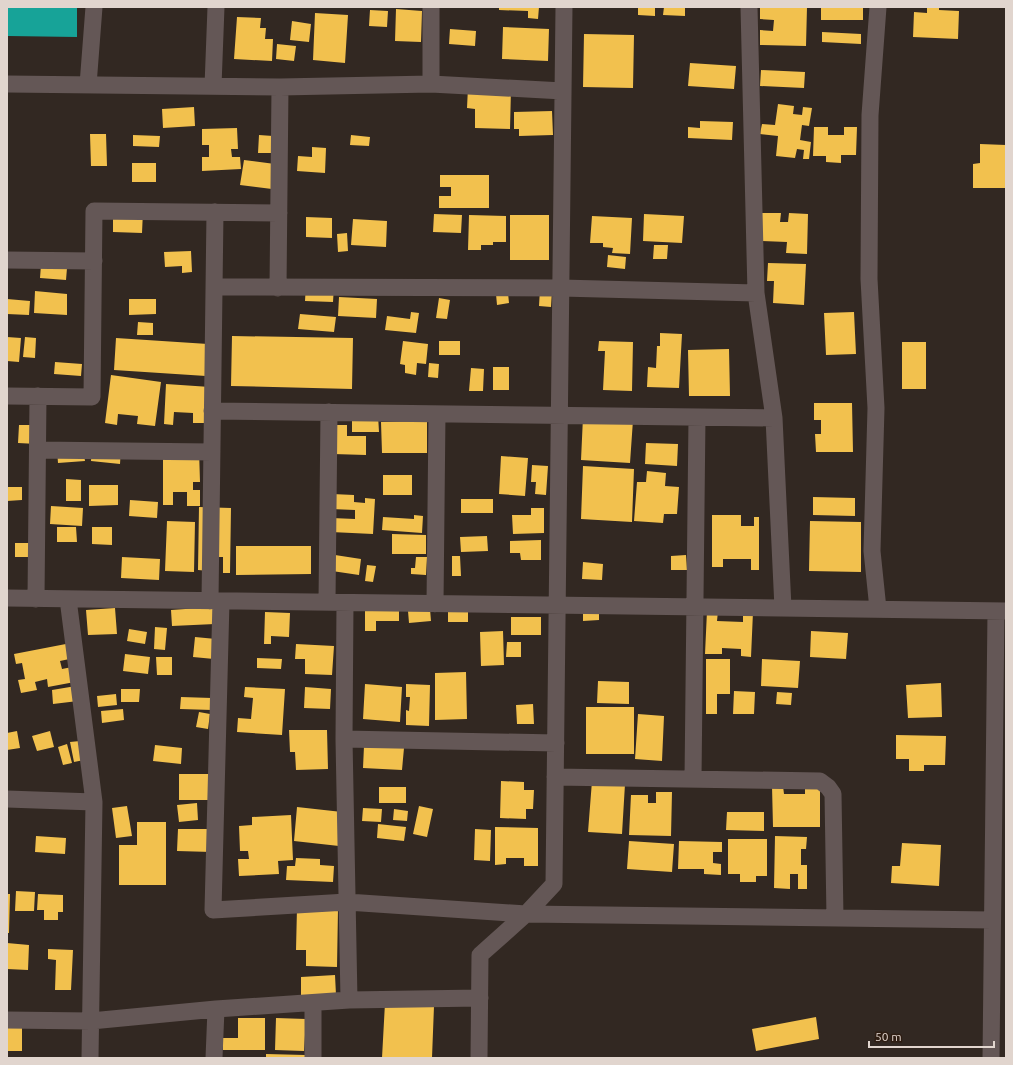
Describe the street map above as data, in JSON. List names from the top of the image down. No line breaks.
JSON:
{"scale_bar":"50 m"}
